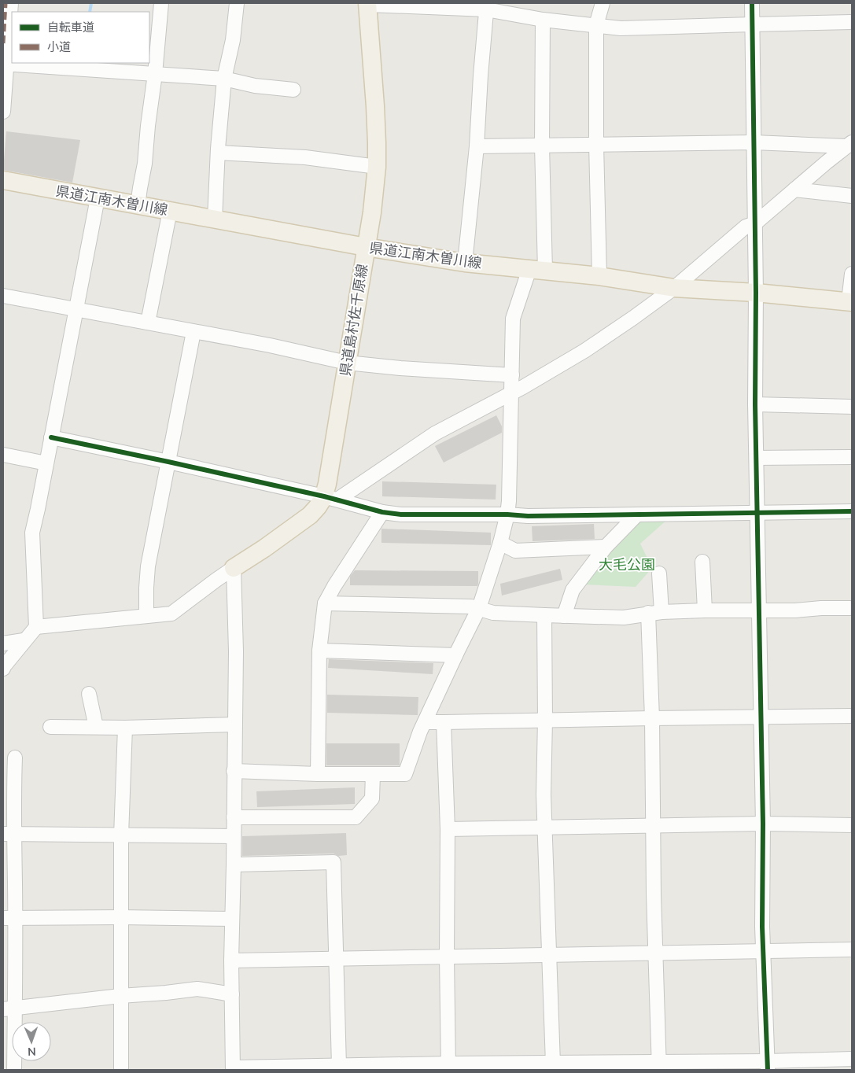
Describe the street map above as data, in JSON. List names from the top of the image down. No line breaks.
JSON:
{"streets":{"main road":["県道江南木曽川線","県道島村佐千原線"]},"crossings":[["県道江南木曽川線","県道島村佐千原線"]],"parks":["大毛公園"],"legend":["自転車道","小道"],"north":"bottom"}
